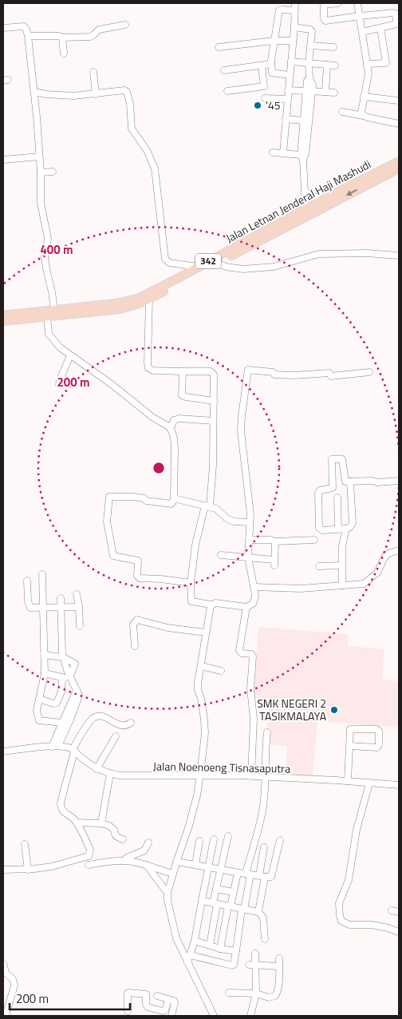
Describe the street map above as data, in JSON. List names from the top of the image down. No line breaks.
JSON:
{"streets":{"main road":["Jalan Letnan Jenderal Haji Mashudi","342"],"street":["Jalan Noenoeng Tisnasaputra"]},"places":["'45","SMK NEGERI 2 TASIKMALAYA"],"scale_bar":"200 m","rings":["400 m","200 m"]}
